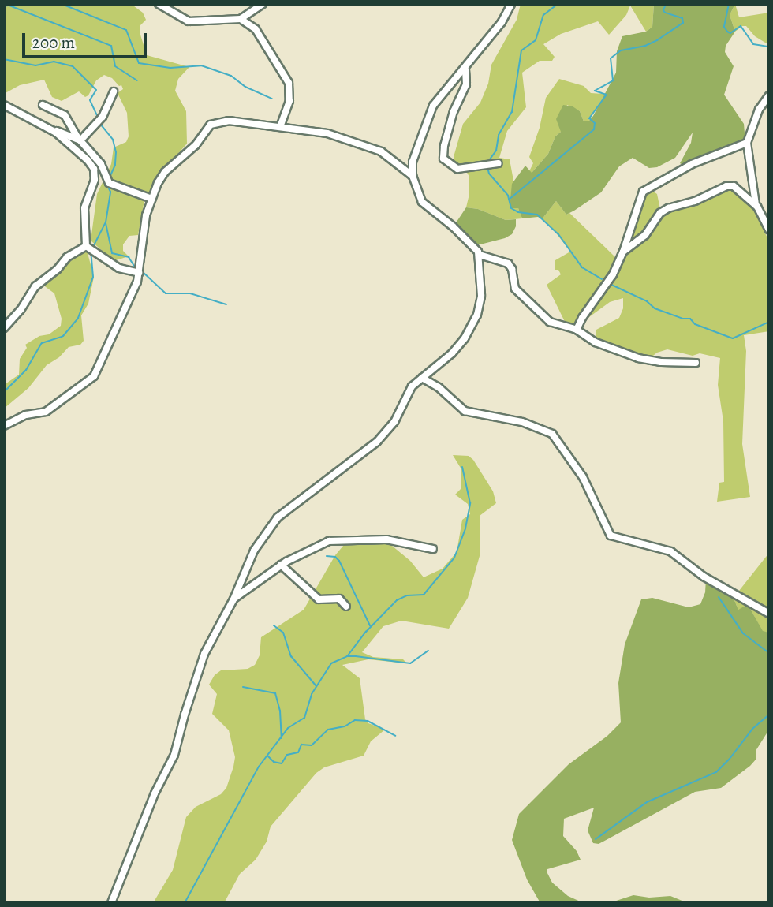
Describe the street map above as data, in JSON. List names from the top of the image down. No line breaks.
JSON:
{"scale_bar":"200 m"}
